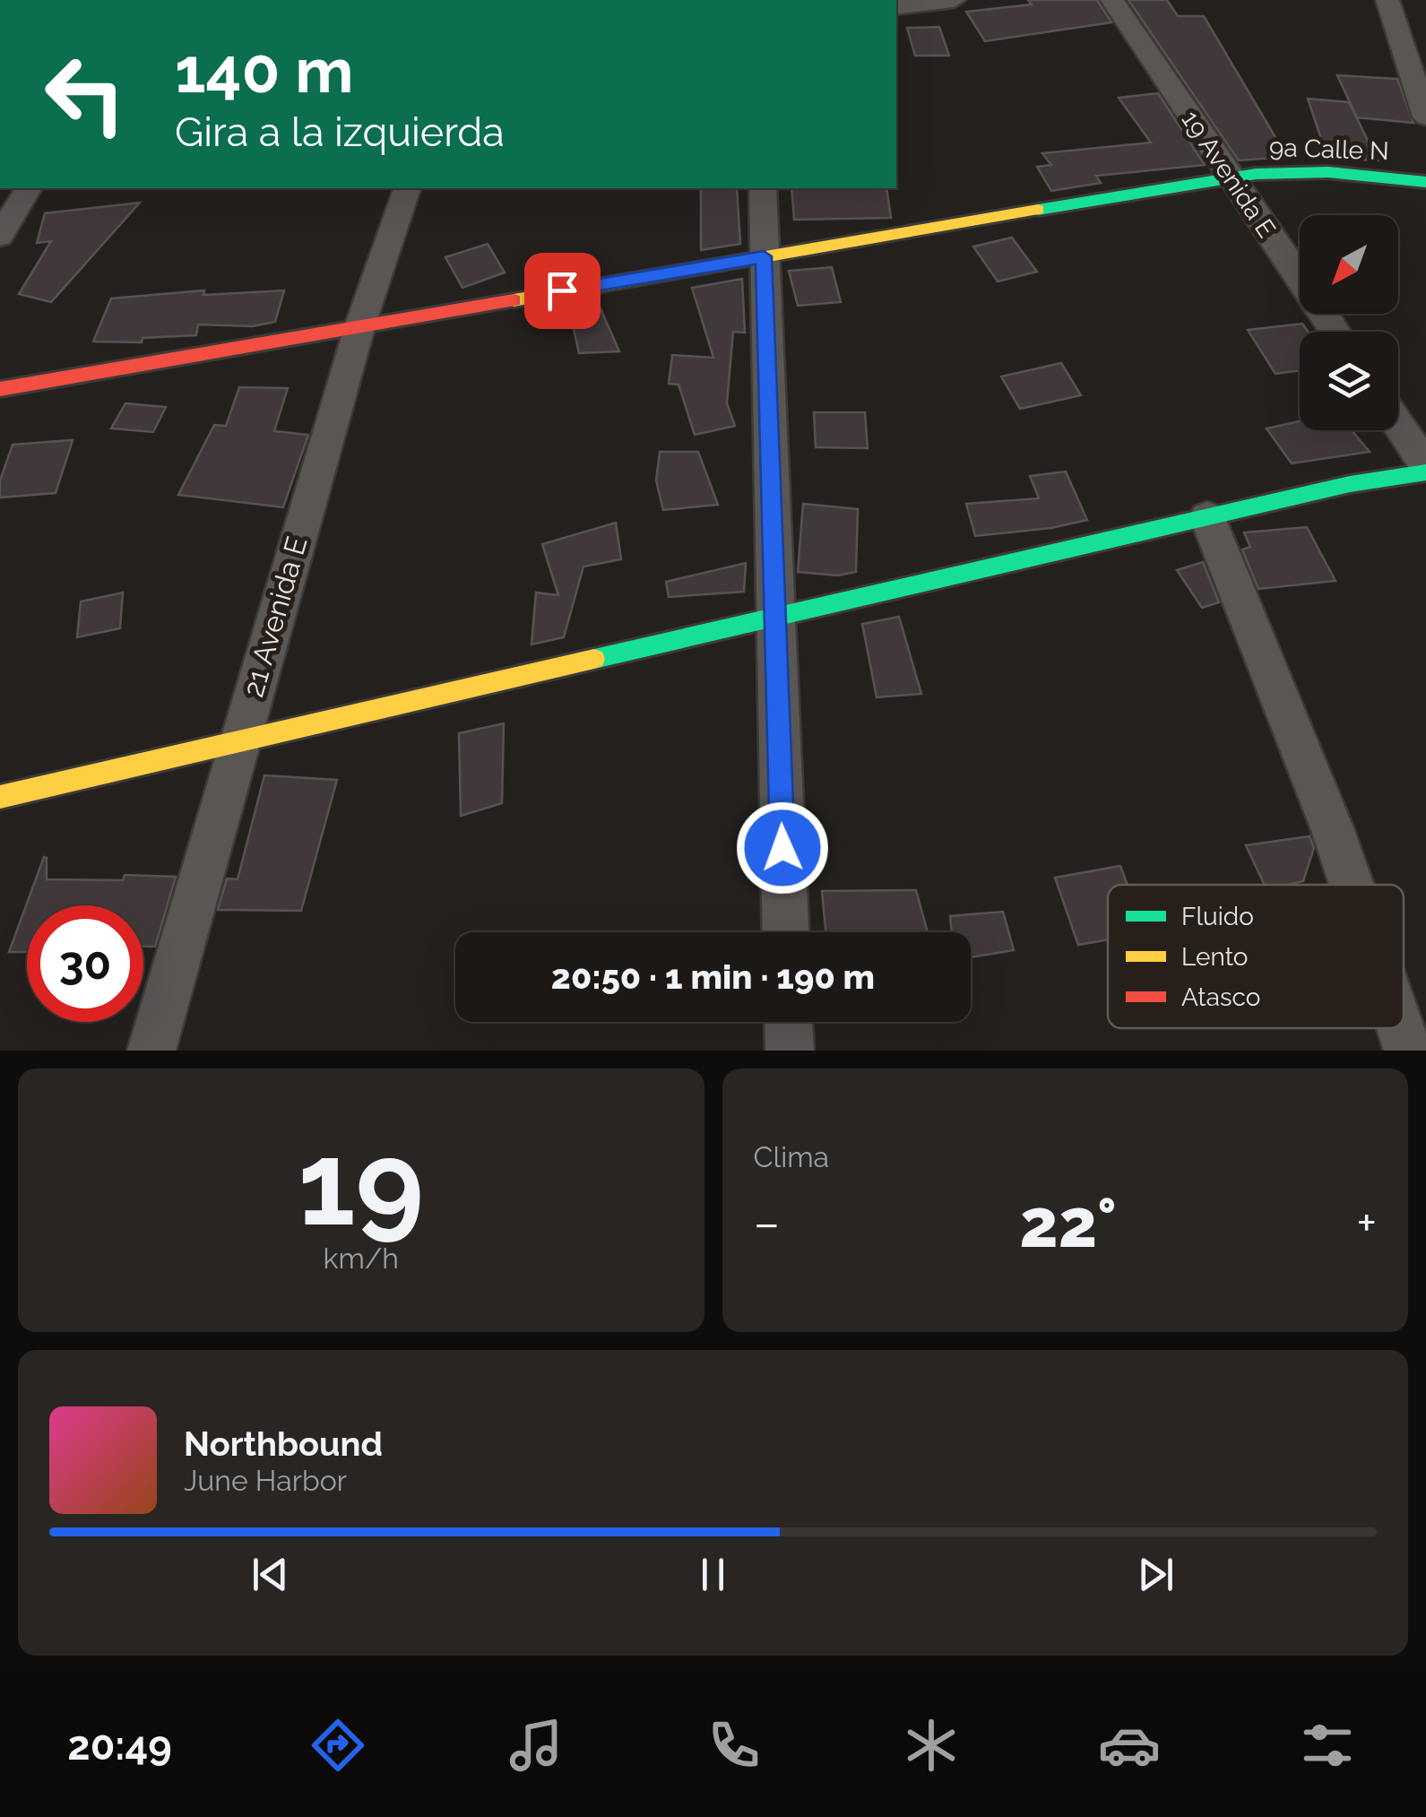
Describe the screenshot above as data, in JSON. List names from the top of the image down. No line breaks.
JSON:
{"streets":{"street":["9a Calle N","19 Avenida E","21 Avenida E"]},"crossings":[["9a Calle N","19 Avenida E"],["9a Calle N","21 Avenida E"]],"legend":["Fluido","Lento","Atasco"],"north":"bottom left","page":{"turn":["140 m","Gira a la izquierda"],"limit":"30","trip":"20:50 · 1 min · 190 m","tile":[["19","km/h"],"Clima"],"heat":["−","22°","+"],"song":["Northbound","June Harbor"],"tabs":"20:49"}}
